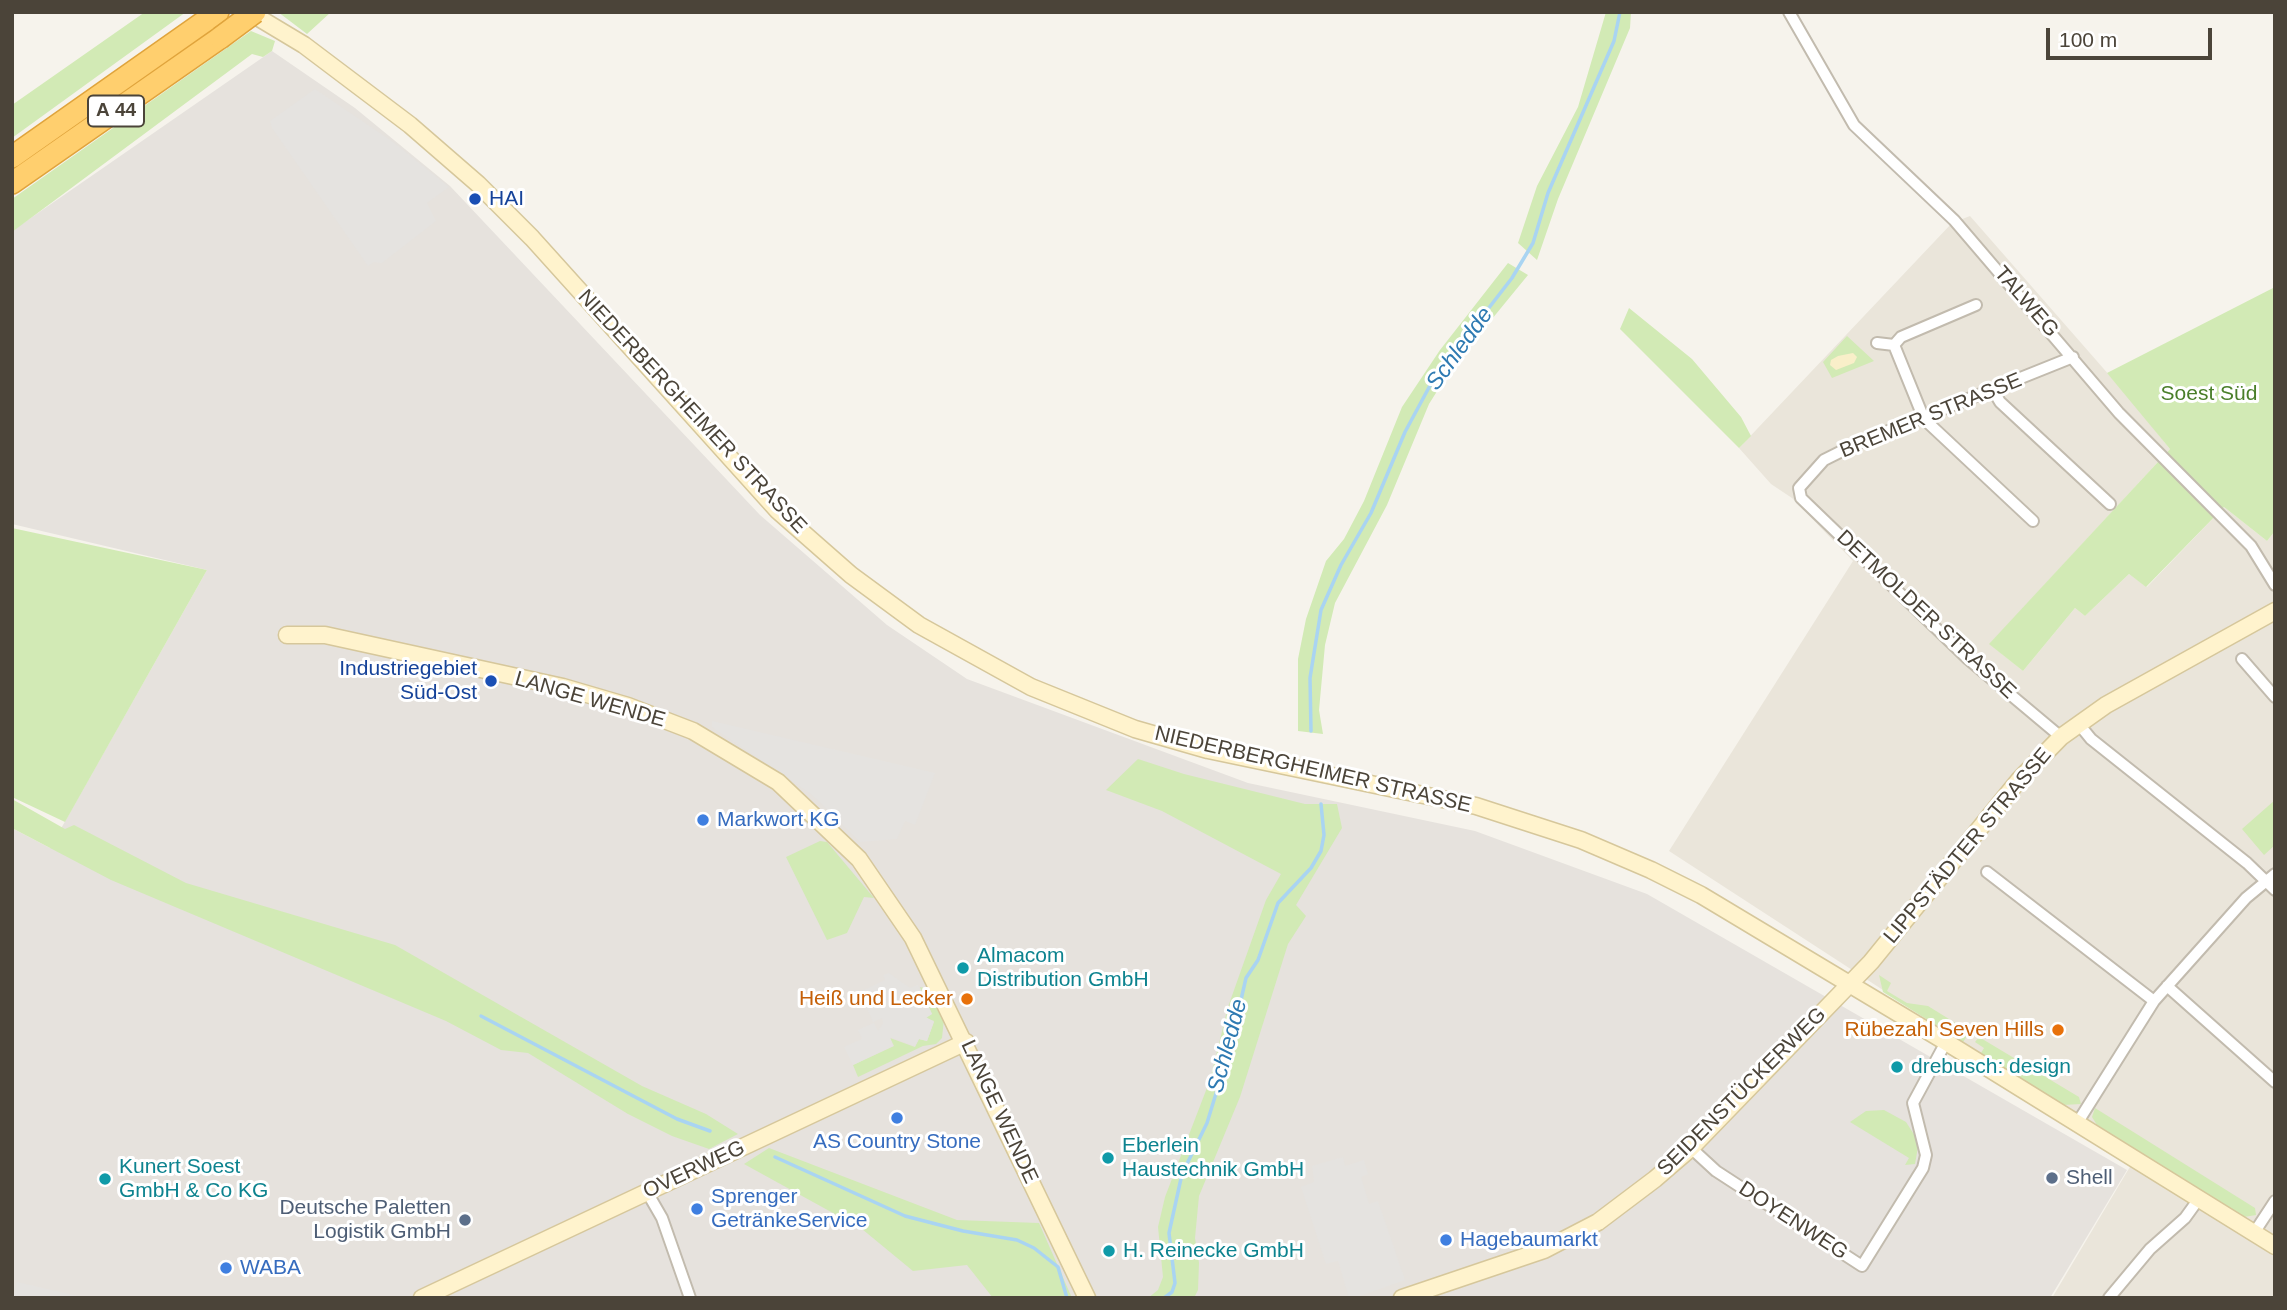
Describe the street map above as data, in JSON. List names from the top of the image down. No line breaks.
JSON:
{"streets":{"highway":["A 44"],"main road":["NIEDERBERGHEIMER STRASSE","LANGE WENDE","LIPPSTÄDTER STRASSE","SEIDENSTÜCKERWEG","OVERWEG"],"street":["TALWEG","BREMER STRASSE","DETMOLDER STRASSE","DOYENWEG"]},"crossings":[["TALWEG","BREMER STRASSE"],["NIEDERBERGHEIMER STRASSE","LIPPSTÄDTER STRASSE"],["NIEDERBERGHEIMER STRASSE","SEIDENSTÜCKERWEG"],["NIEDERBERGHEIMER STRASSE","DOYENWEG"],["BREMER STRASSE","DETMOLDER STRASSE"],["DETMOLDER STRASSE","LIPPSTÄDTER STRASSE"],["LANGE WENDE","OVERWEG"],["LIPPSTÄDTER STRASSE","SEIDENSTÜCKERWEG"],["SEIDENSTÜCKERWEG","DOYENWEG"]],"water":["Schledde"],"parks":["Soest Süd"],"places":["HAI","Industriegebiet Süd-Ost","Markwort KG","Almacom Distribution GmbH","Heiß und Lecker","Rübezahl Seven Hills","drebusch: design","AS Country Stone","Eberlein Haustechnik GmbH","Shell","Kunert Soest GmbH & Co KG","Sprenger GetränkeService","Deutsche Paletten Logistik GmbH","Hagebaumarkt","H. Reinecke GmbH","WABA"],"scale_bar":"100 m"}
